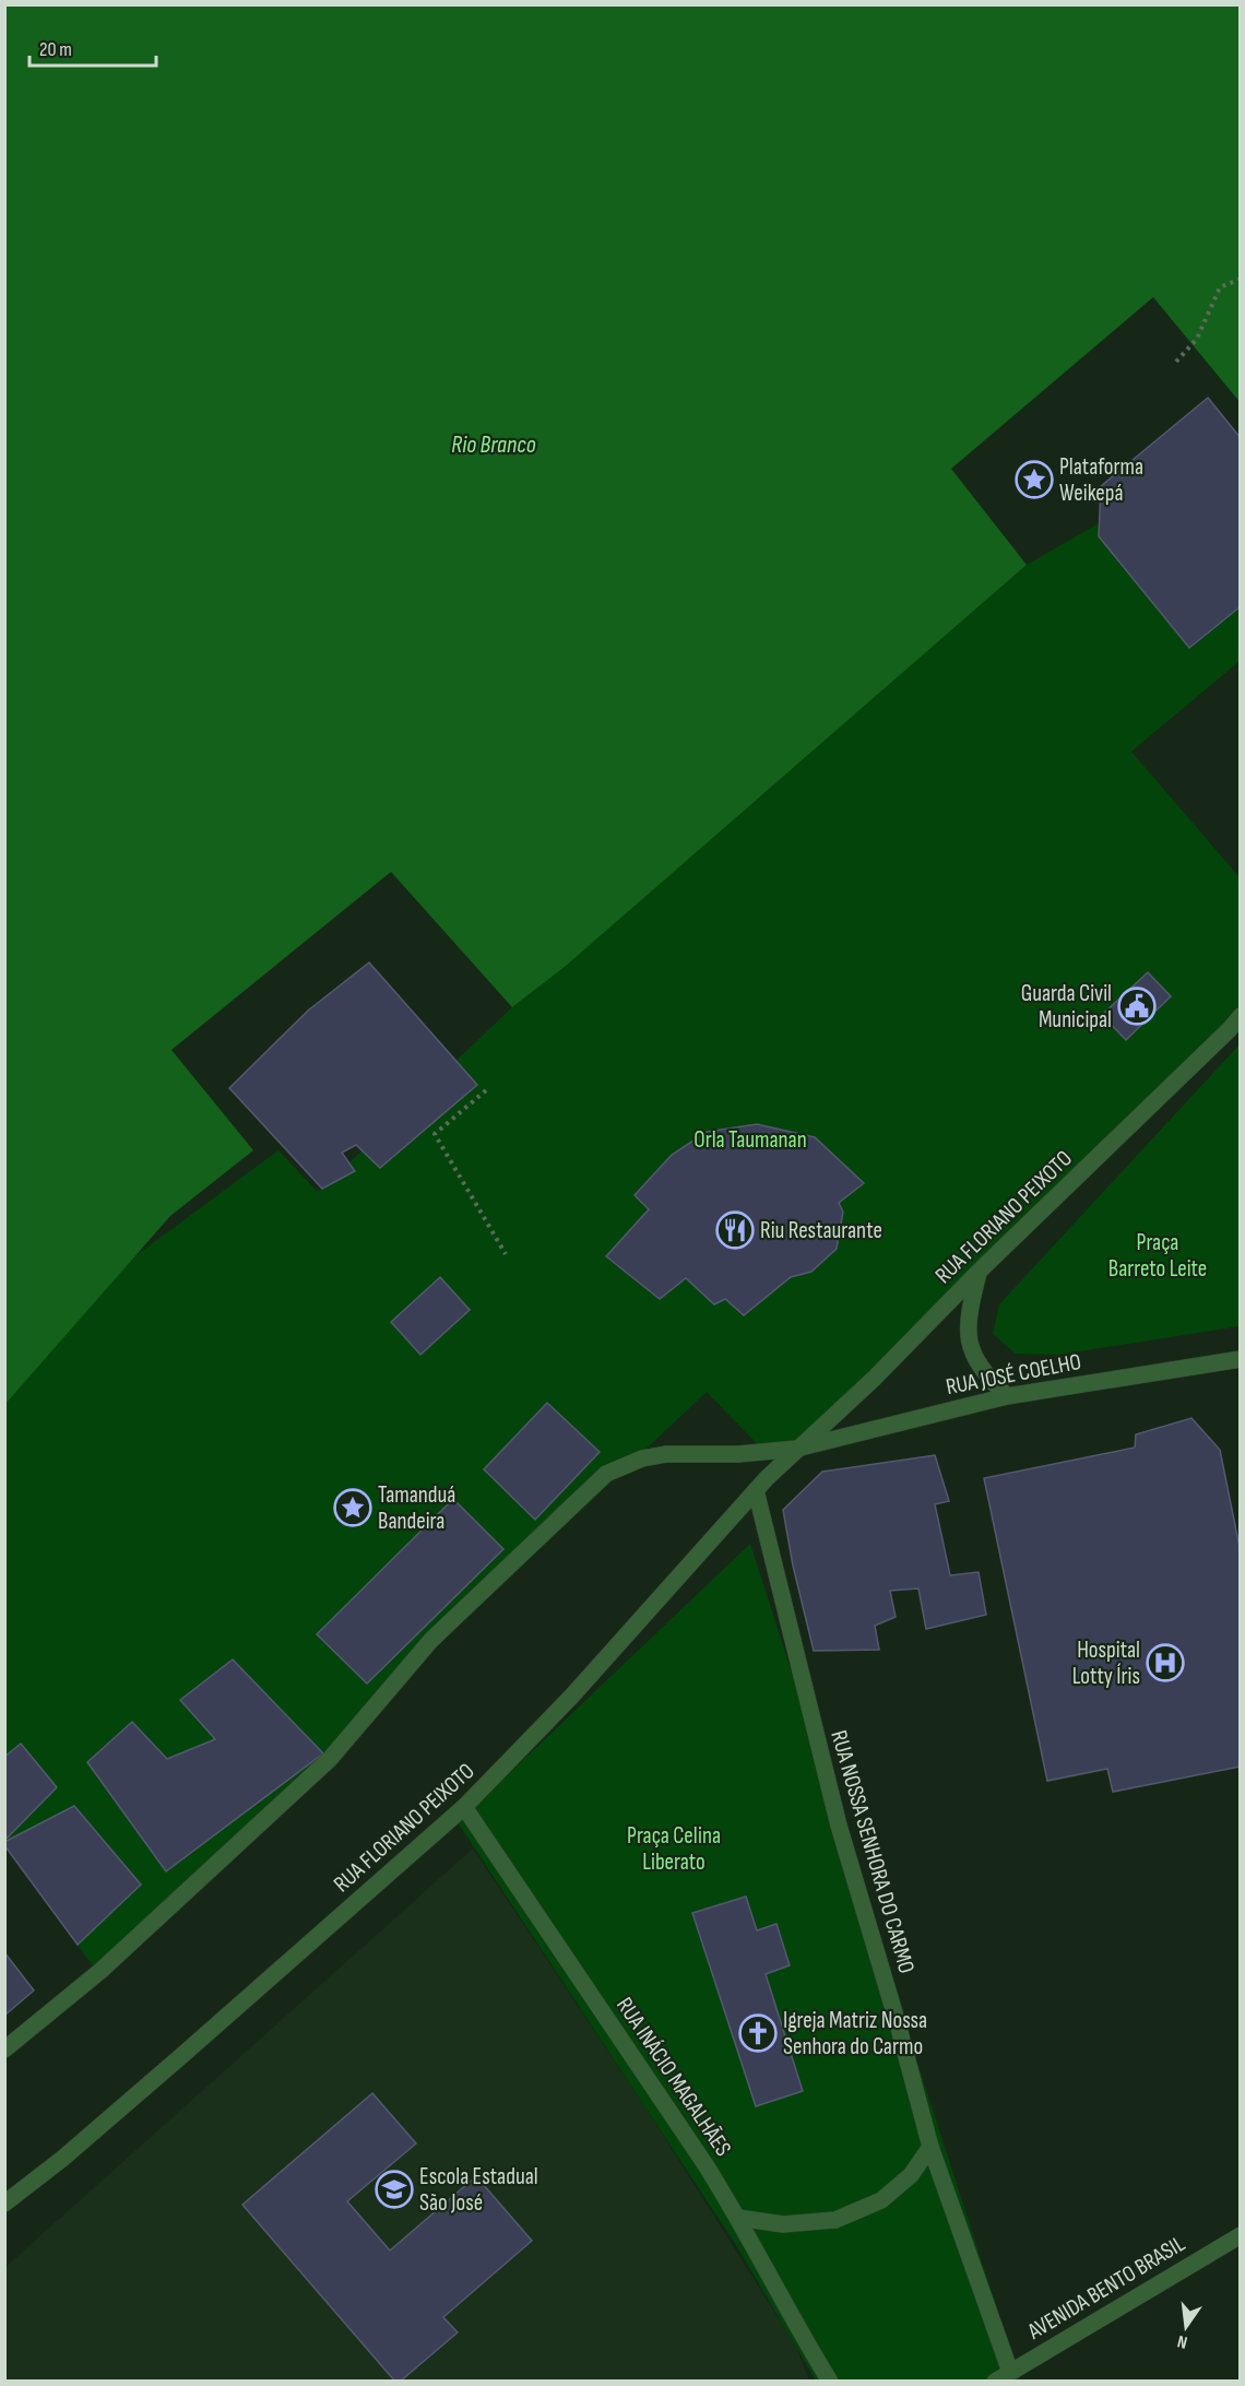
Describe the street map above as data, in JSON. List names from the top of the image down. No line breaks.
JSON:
{"streets":{"street":["RUA FLORIANO PEIXOTO","RUA JOSÉ COELHO","RUA NOSSA SENHORA DO CARMO","RUA INÁCIO MAGALHÃES","AVENIDA BENTO BRASIL"]},"crossings":[["RUA FLORIANO PEIXOTO","RUA JOSÉ COELHO"],["RUA FLORIANO PEIXOTO","RUA NOSSA SENHORA DO CARMO"],["RUA FLORIANO PEIXOTO","RUA INÁCIO MAGALHÃES"],["RUA NOSSA SENHORA DO CARMO","AVENIDA BENTO BRASIL"]],"water":["Rio Branco"],"parks":["Orla Taumanan","Praça Barreto Leite","Praça Celina Liberato"],"places":{"place":["Plataforma Weikepá","Tamanduá Bandeira"],"public building":["Guarda Civil Municipal"],"restaurant":["Riu Restaurante"],"hospital":["Hospital Lotty Íris"],"church":["Igreja Matriz Nossa Senhora do Carmo"],"school or university":["Escola Estadual São José"]},"scale_bar":"20 m","north":"bottom"}
